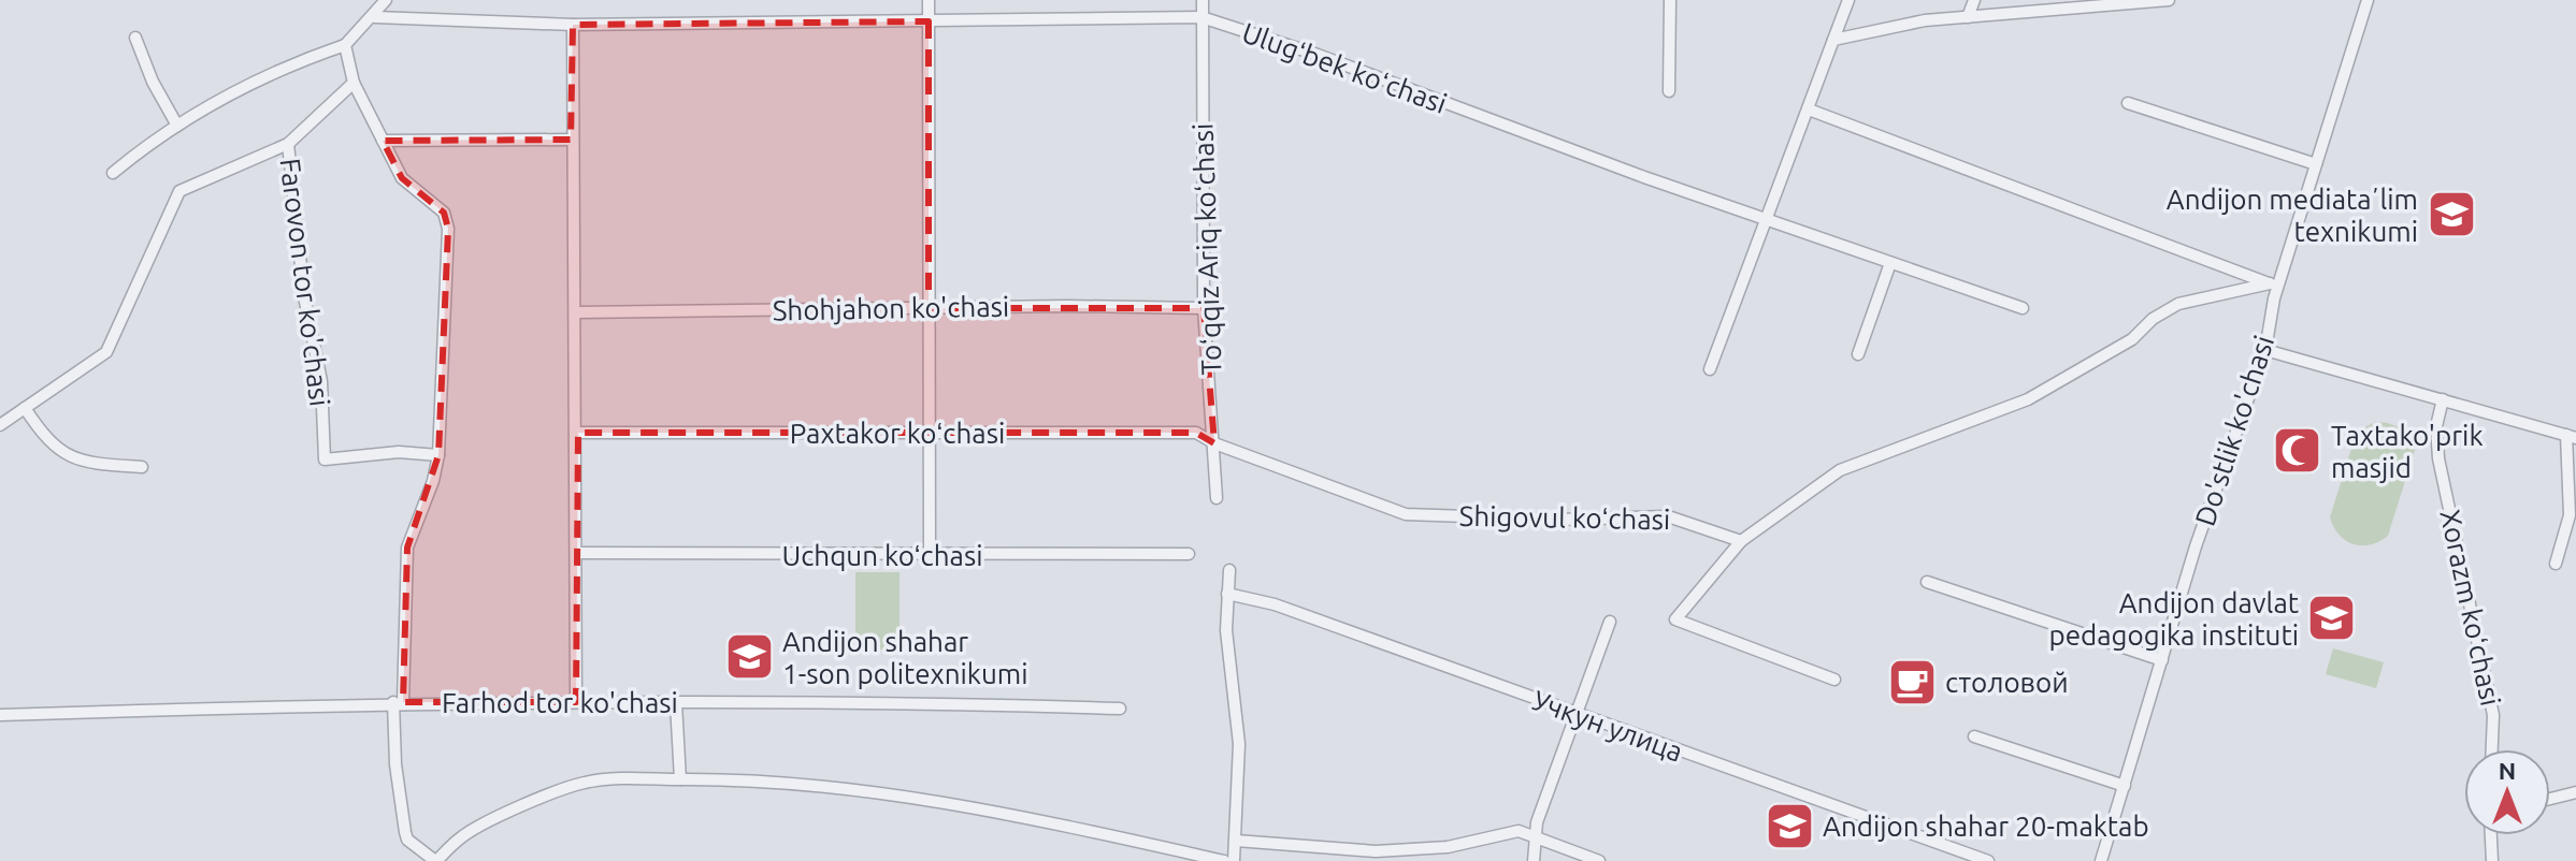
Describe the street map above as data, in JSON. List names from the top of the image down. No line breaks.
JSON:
{"streets":{"street":["Ulugʻbek koʻchasi","Toʻqqiz Ariq koʻchasi","Farovon tor ko'chasi","Shohjahon ko'chasi","Do'stlik ko'chasi","Paxtakor koʻchasi","Shigovul koʻchasi","Uchqun koʻchasi","Xorazm koʻchasi","Farhod tor ko'chasi","Учкун улица"]},"crossings":[["Ulugʻbek koʻchasi","Toʻqqiz Ariq koʻchasi"],["Toʻqqiz Ariq koʻchasi","Shohjahon ko'chasi"],["Toʻqqiz Ariq koʻchasi","Paxtakor koʻchasi"],["Toʻqqiz Ariq koʻchasi","Shigovul koʻchasi"],["Paxtakor koʻchasi","Shigovul koʻchasi"]],"places":{"school or university":["Andijon mediataʼlim texnikumi","Andijon davlat pedagogika instituti","Andijon shahar 1-son politexnikumi","Andijon shahar 20-maktab"],"mosque":["Taxtako'prik masjid"],"cafe":["столовой"]},"north":"top"}
